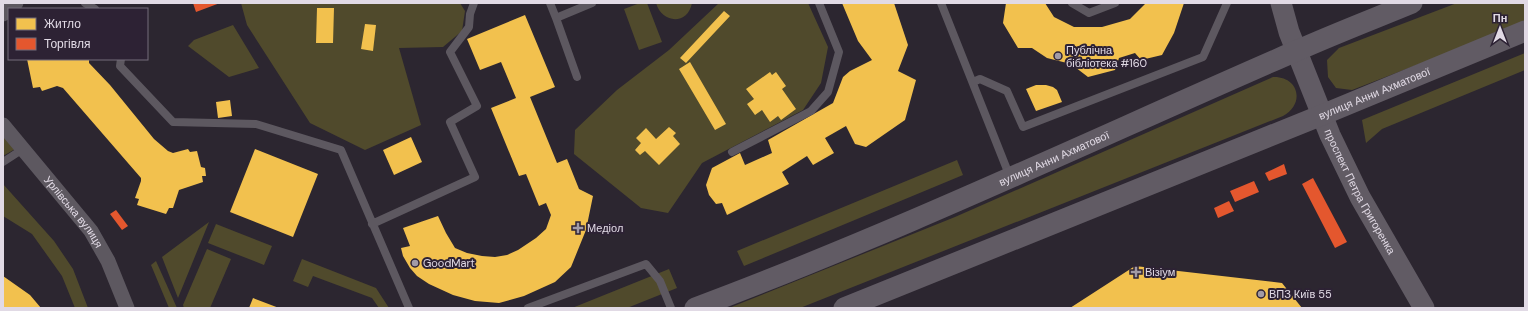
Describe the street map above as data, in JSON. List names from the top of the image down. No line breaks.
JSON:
{"streets":{"main road":["вулиця Анни Ахматової","проспект Петра Григоренка"],"street":["Урлівська вулиця"]},"crossings":[["вулиця Анни Ахматової","проспект Петра Григоренка"]],"places":{"other":["Публічна бібліотека #160","GoodMart","ВПЗ Київ 55"],"health":["Медіол","Візіум"]},"legend":["Житло","Торгівля"],"north":"top"}
